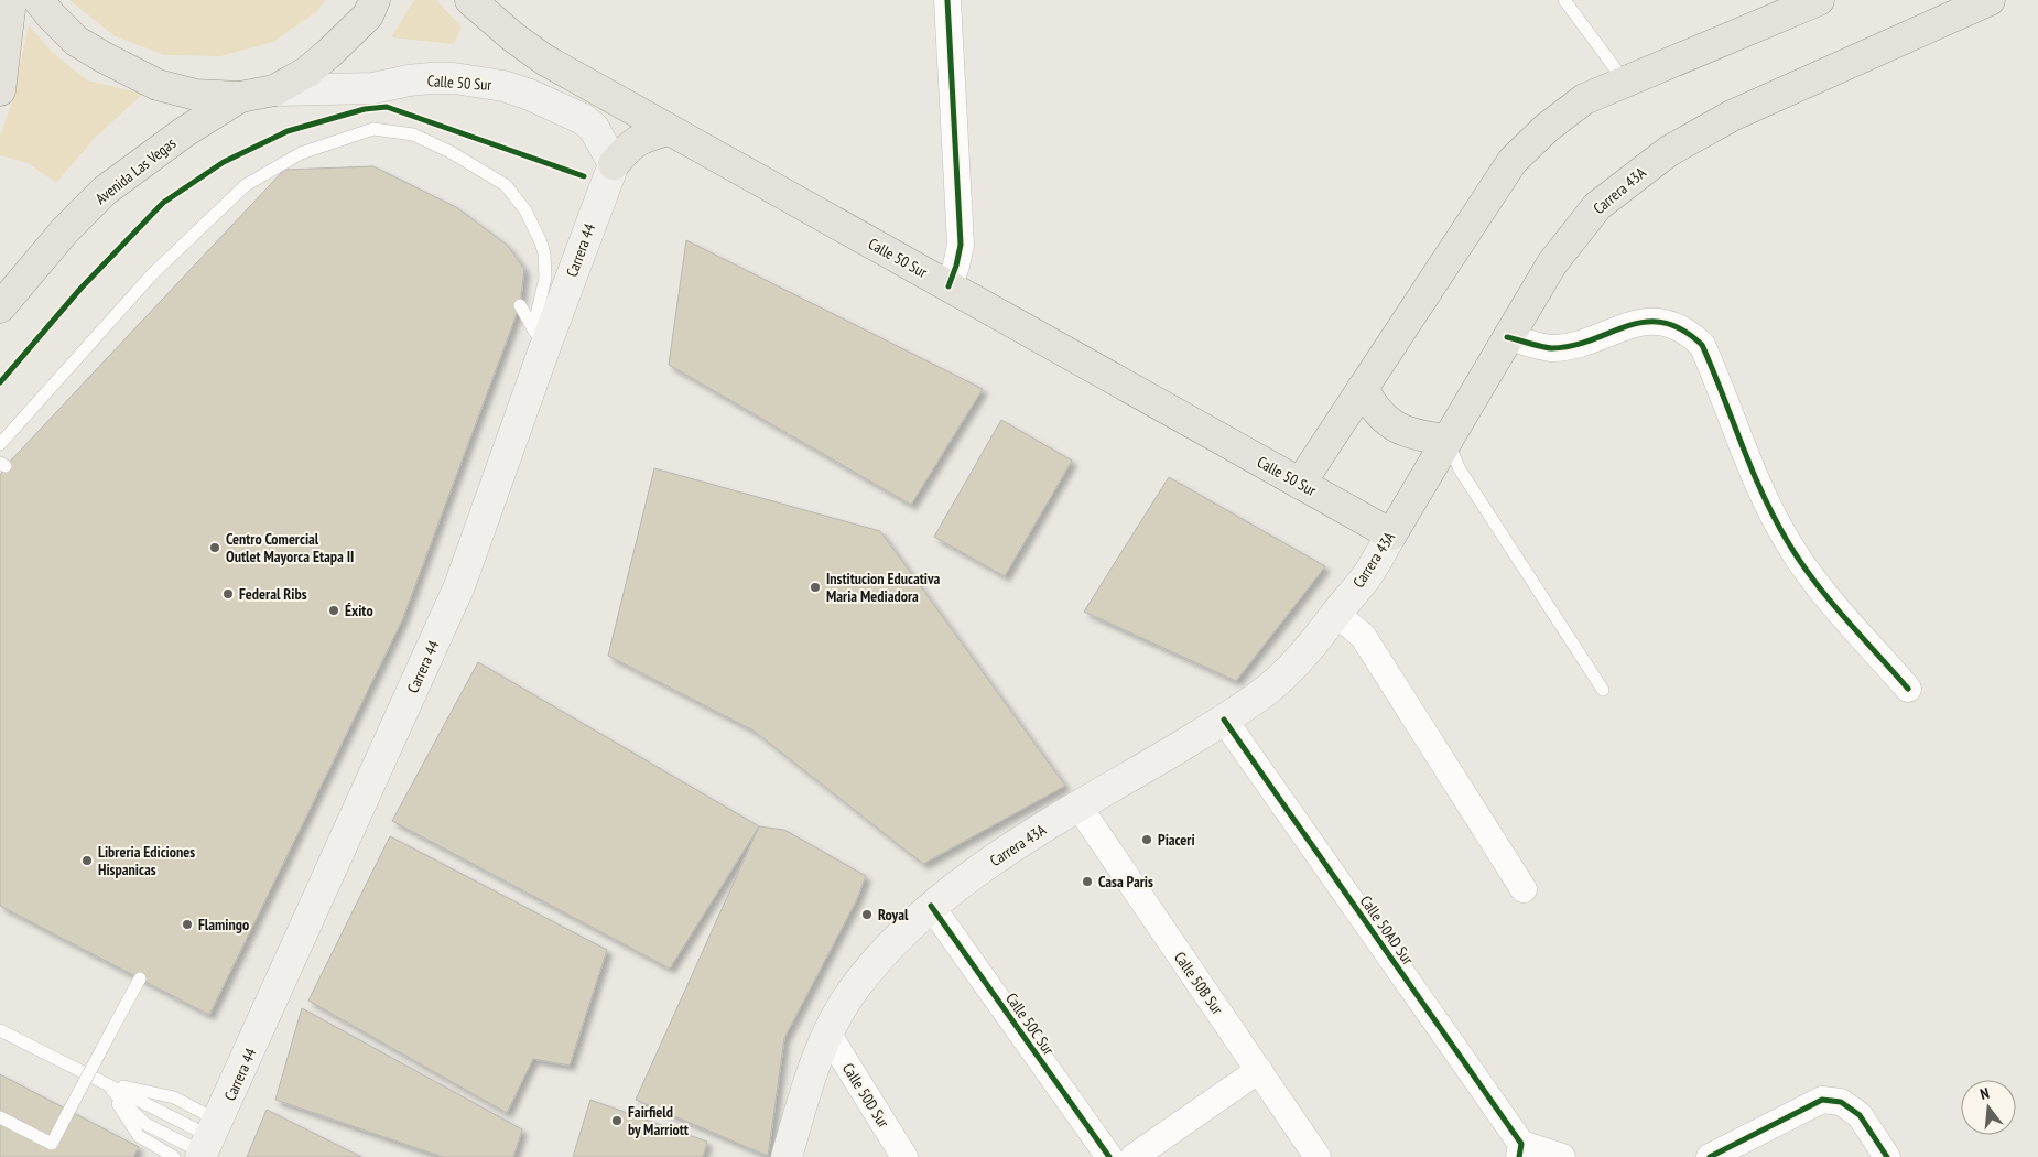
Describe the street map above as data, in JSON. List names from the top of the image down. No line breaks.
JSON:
{"streets":{"main road":["Calle 50 Sur","Avenida Las Vegas","Carrera 43A","Carrera 44"],"street":["Calle 50AD Sur","Calle 50B Sur","Calle 50C Sur","Calle 50D Sur"]},"crossings":[["Calle 50 Sur","Carrera 43A"],["Calle 50 Sur","Carrera 44"],["Carrera 43A","Calle 50AD Sur"],["Carrera 43A","Calle 50B Sur"],["Carrera 43A","Calle 50C Sur"],["Carrera 43A","Calle 50D Sur"]],"places":["Centro Comercial Outlet Mayorca Etapa II","Institucion Educativa Maria Mediadora","Federal Ribs","Éxito","Piaceri","Libreria Ediciones Hispanicas","Casa Paris","Royal","Flamingo","Fairfield by Marriott"],"north":"top"}
